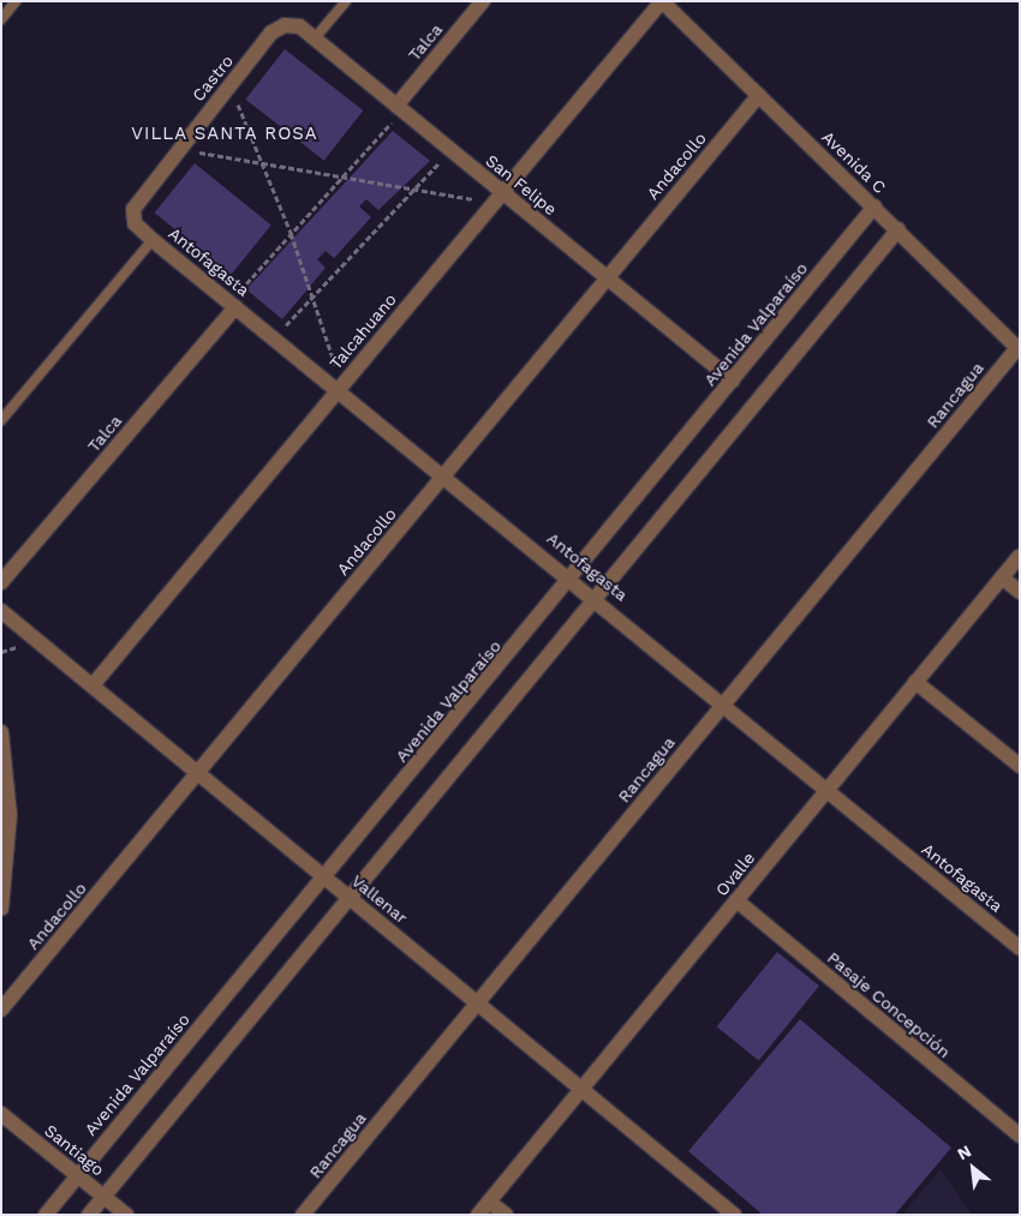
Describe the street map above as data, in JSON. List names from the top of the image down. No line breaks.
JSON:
{"streets":{"street":["Talca","Castro","Avenida C","Andacollo","San Felipe","Antofagasta","Avenida Valparaíso","Talcahuano","Rancagua","Ovalle","Vallenar","Pasaje Concepción","Santiago"]},"crossings":[["Talca","San Felipe"],["Talca","Antofagasta"],["Castro","San Felipe"],["Castro","Antofagasta"],["Avenida C","Andacollo"],["Avenida C","Avenida Valparaíso"],["Avenida C","Talcahuano"],["Avenida C","Rancagua"],["Andacollo","San Felipe"],["Andacollo","Antofagasta"],["Andacollo","Vallenar"],["San Felipe","Avenida Valparaíso"],["San Felipe","Talcahuano"],["Antofagasta","Avenida Valparaíso"],["Antofagasta","Talcahuano"],["Antofagasta","Rancagua"],["Antofagasta","Ovalle"],["Avenida Valparaíso","Vallenar"],["Avenida Valparaíso","Santiago"],["Talcahuano","Vallenar"],["Rancagua","Vallenar"],["Ovalle","Vallenar"],["Ovalle","Pasaje Concepción"]],"districts":["VILLA SANTA ROSA"],"north":"top left"}
